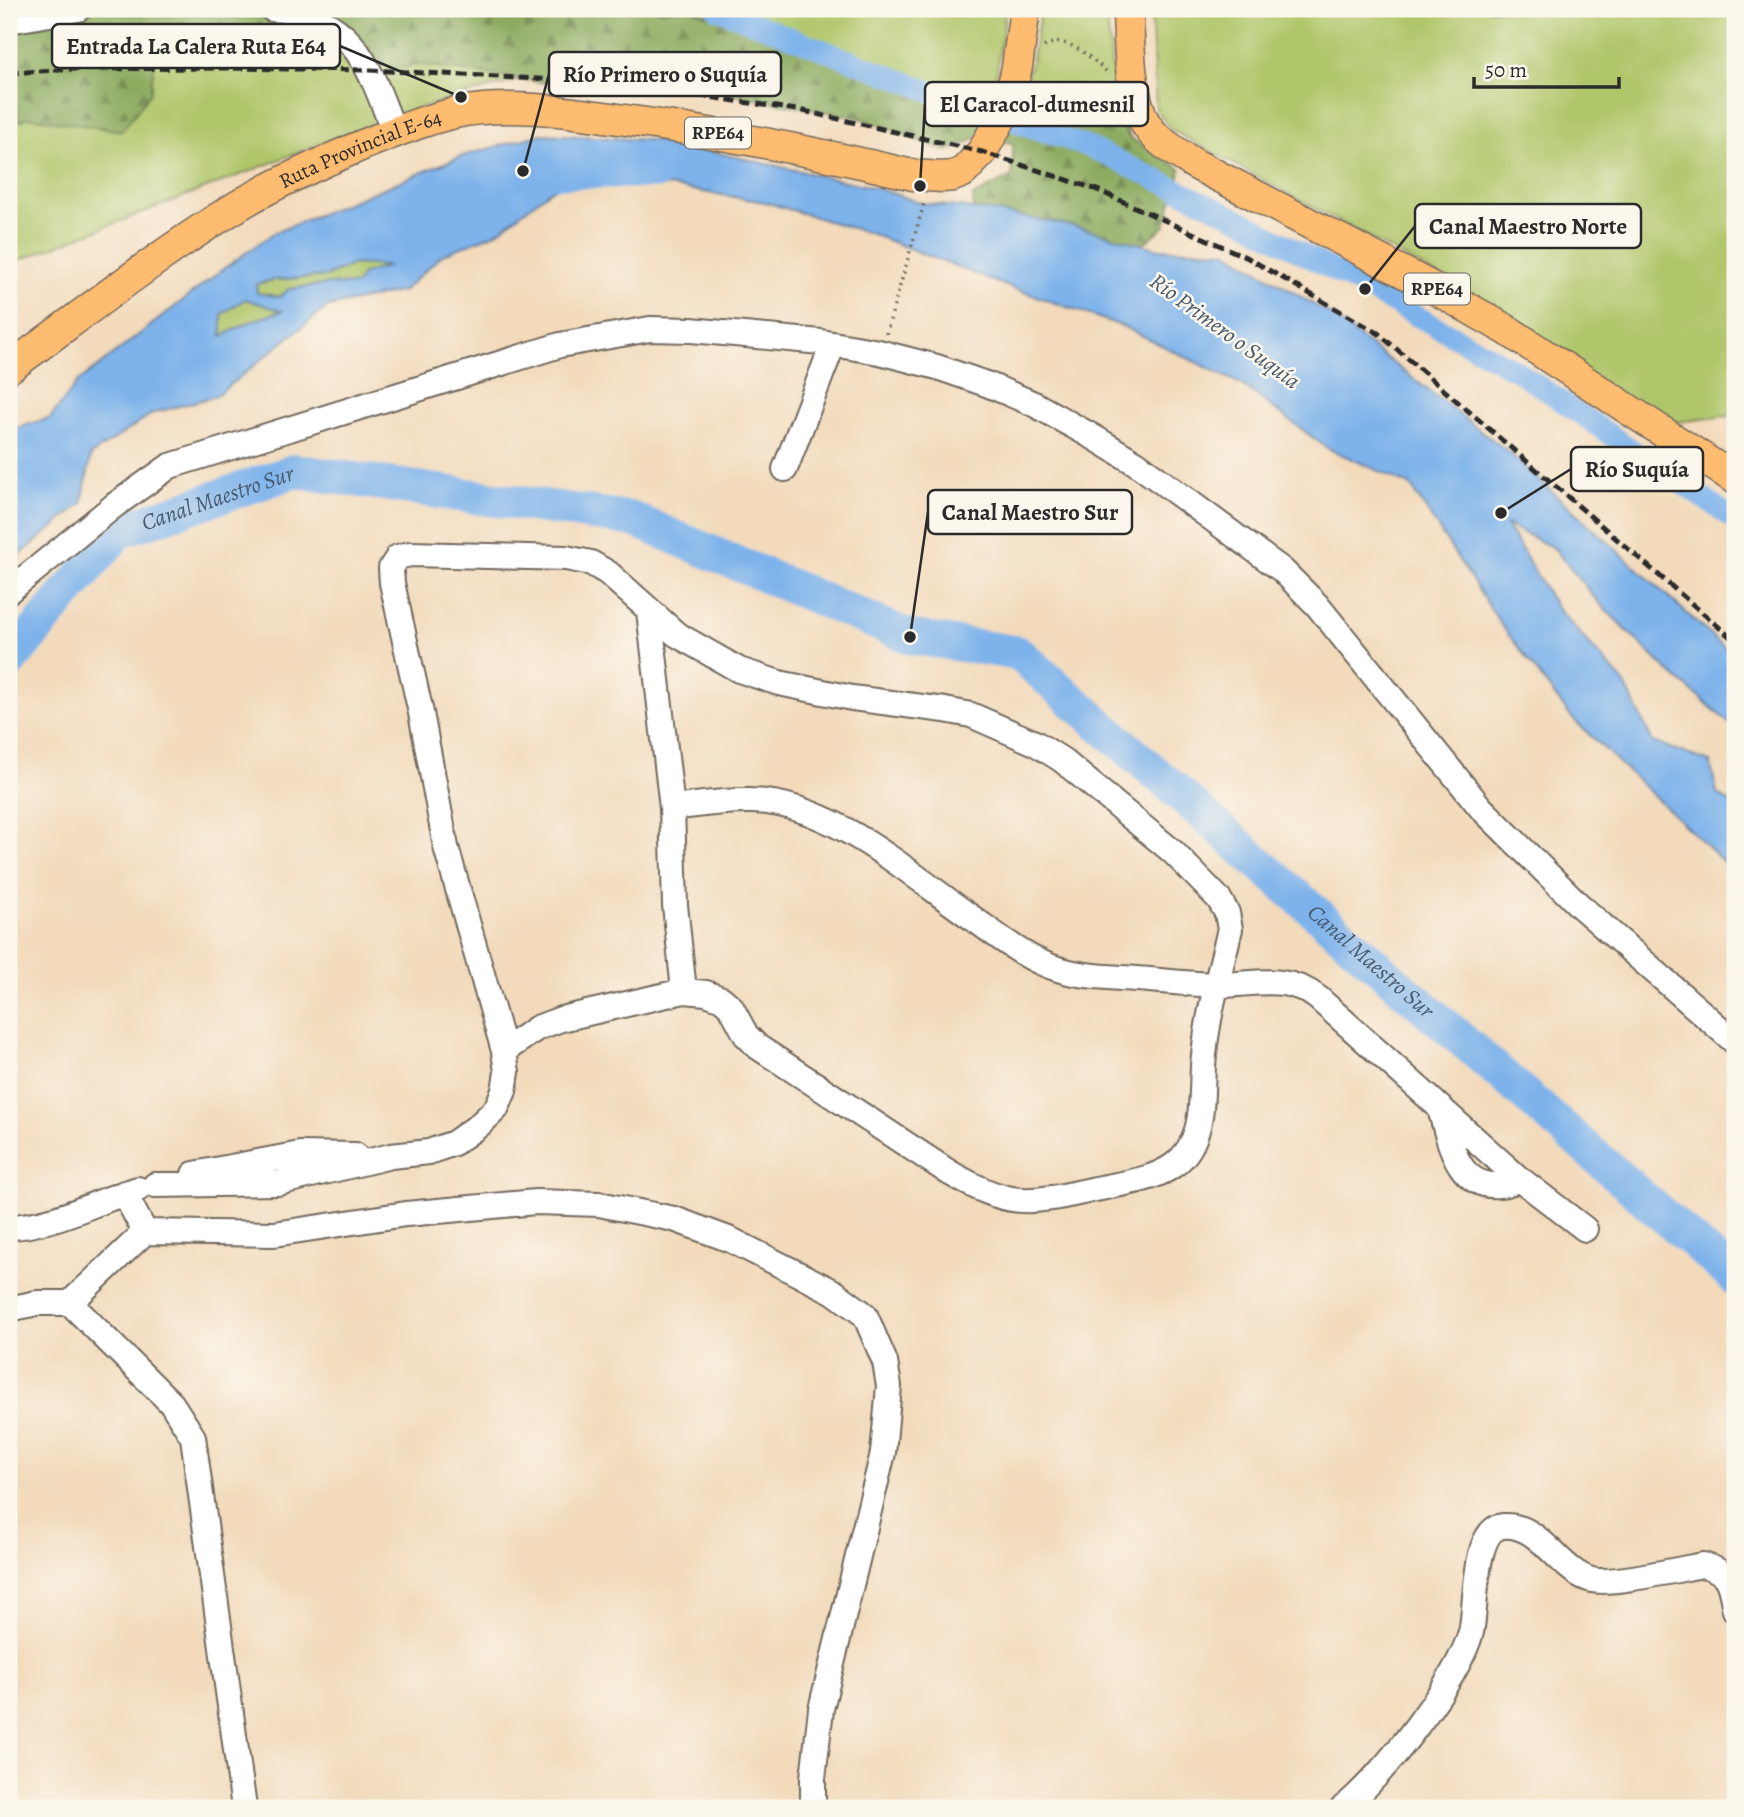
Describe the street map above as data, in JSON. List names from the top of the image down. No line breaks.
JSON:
{"streets":{"main road":["RPE64","Ruta Provincial E-64"]},"water":["Río Primero o Suquía","Canal Maestro Sur"],"places":["Entrada La Calera Ruta E64","Río Primero o Suquía","El Caracol-dumesnil","Canal Maestro Norte","Río Suquía","Canal Maestro Sur"],"scale_bar":"50 m"}
